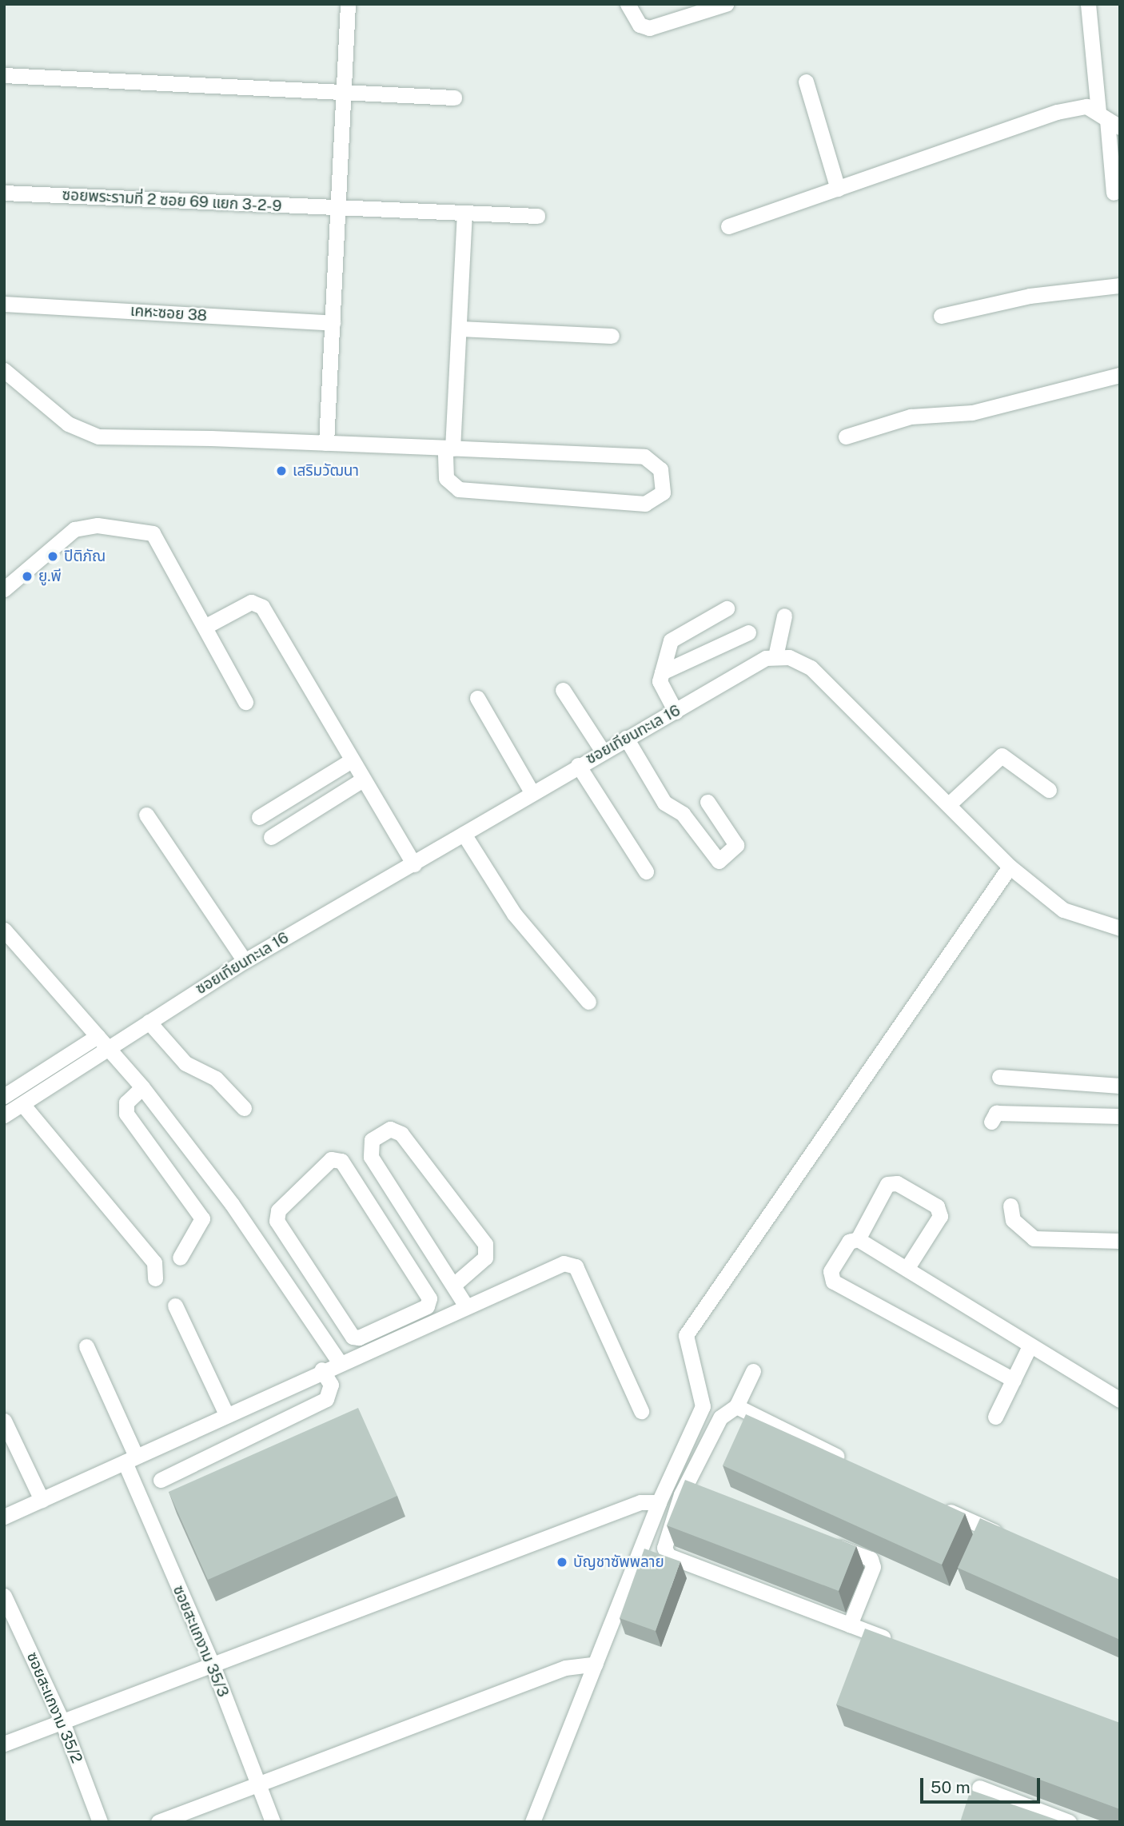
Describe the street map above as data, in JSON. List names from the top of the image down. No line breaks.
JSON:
{"streets":{"street":["ซอยพระรามที่ 2 ซอย 69 แยก 3-2-9","เคหะซอย 38","ซอยเทียนทะเล 16","ซอยสะแกงาม 35/3","ซอยสะแกงาม 35/2"]},"places":["เสริมวัฒนา","ปิติภัณ","ยู.พี","บัญชาซัพพลาย"],"scale_bar":"50 m"}
